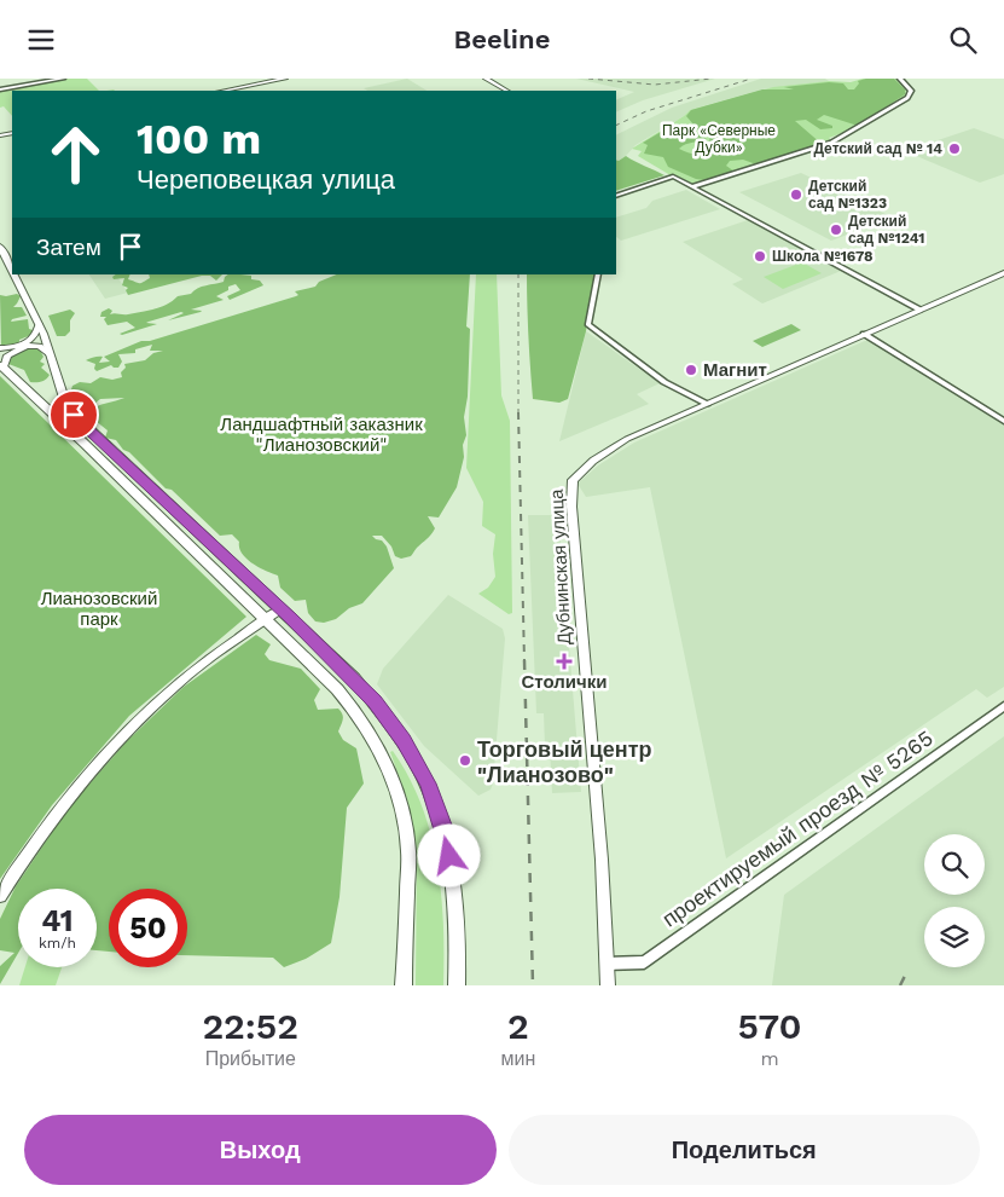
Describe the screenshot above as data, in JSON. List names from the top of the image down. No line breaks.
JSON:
{"streets":{"street":["Дубнинская улица","проектируемый проезд № 5265"]},"crossings":[["Дубнинская улица","проектируемый проезд № 5265"]],"parks":["Парк «Северные Дубки»","Ландшафтный заказник \"Лианозовский\"","Лианозовский парк"],"places":{"other":["Детский сад № 14","Детский сад №1323","Детский сад №1241","Школа №1678","Магнит","Торговый центр \"Лианозово\""],"health":["Столички"]},"page":{"header":"Beeline","turn":["100 m","Череповецкая улица"],"then":"Затем","speed":"41 km/h","limit":"50","eta":["22:52","Прибытие","2","мин","570","m"],"buttons":["Выход","Поделиться"]}}
